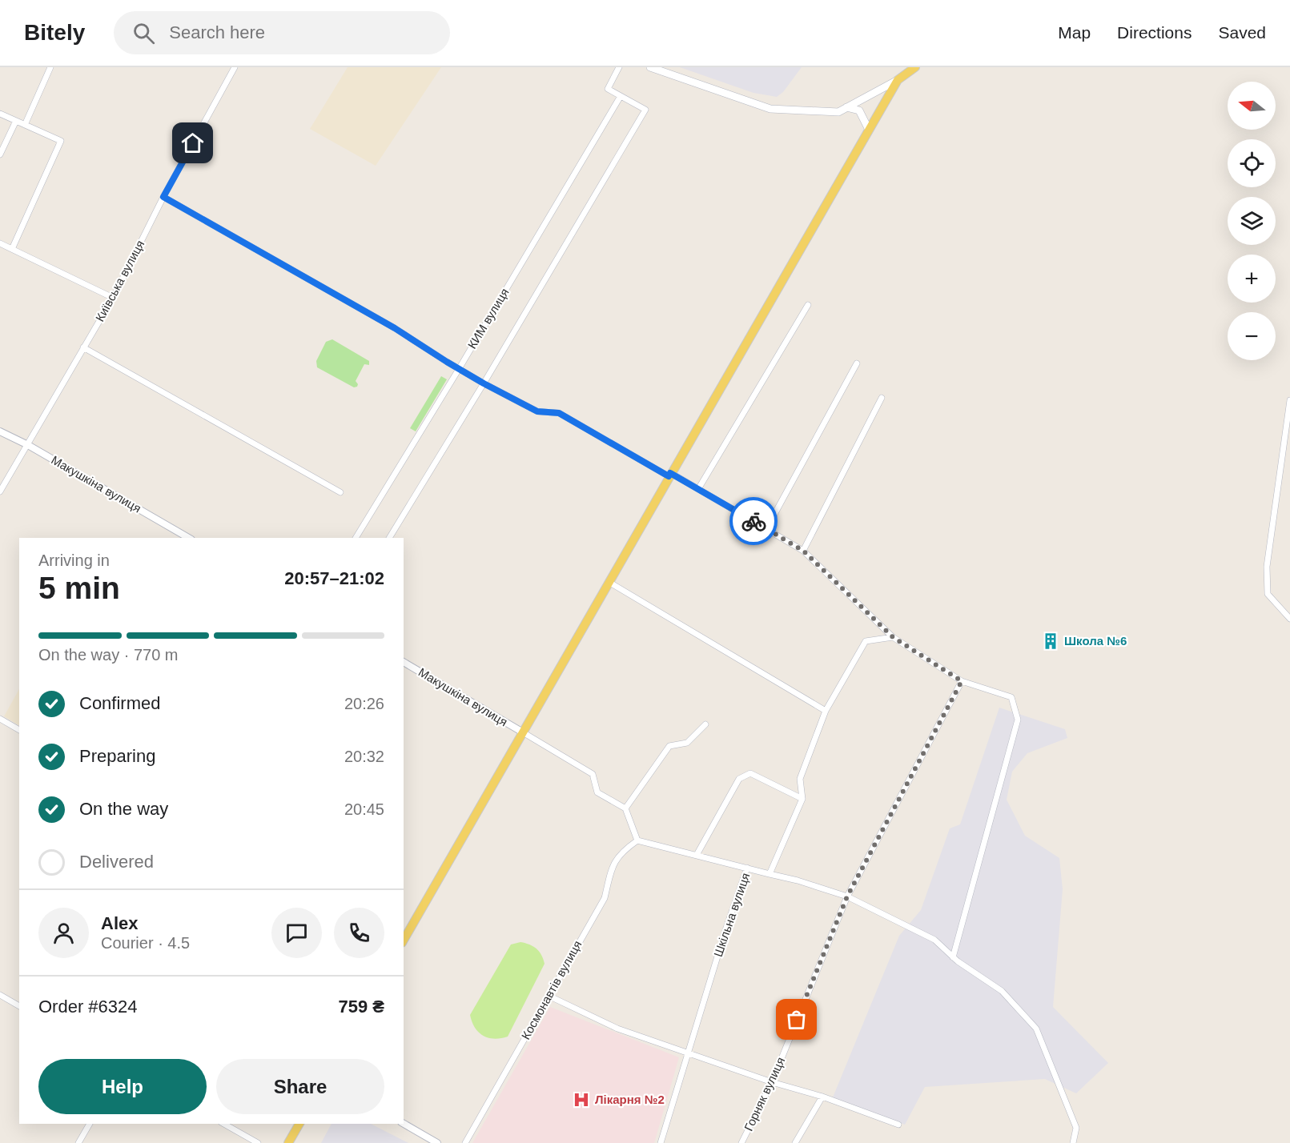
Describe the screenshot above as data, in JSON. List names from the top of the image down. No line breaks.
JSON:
{"streets":{"street":["Київська вулиця","КИМ вулиця","Макушкіна вулиця","Шкільна вулиця","Космонавтів вулиця","Горняк вулиця"]},"crossings":[["Київська вулиця","Макушкіна вулиця"]],"places":{"building":["Школа №6"],"hospital":["Лікарня №2"]},"north":"left","page":{"header":"Bitely","search":"Search here","nav":["Map","Directions","Saved"],"map_buttons":["+","−"],"heading":["5 min","Arriving in","20:57–21:02"],"panel":["Alex","Courier · 4.5","Order #6324","759 ₴"],"bar":"On the way · 770 m","list":[["Confirmed","20:26"],["Preparing","20:32"],["On the way","20:45"],"Delivered"],"buttons":["Help","Share"]}}
